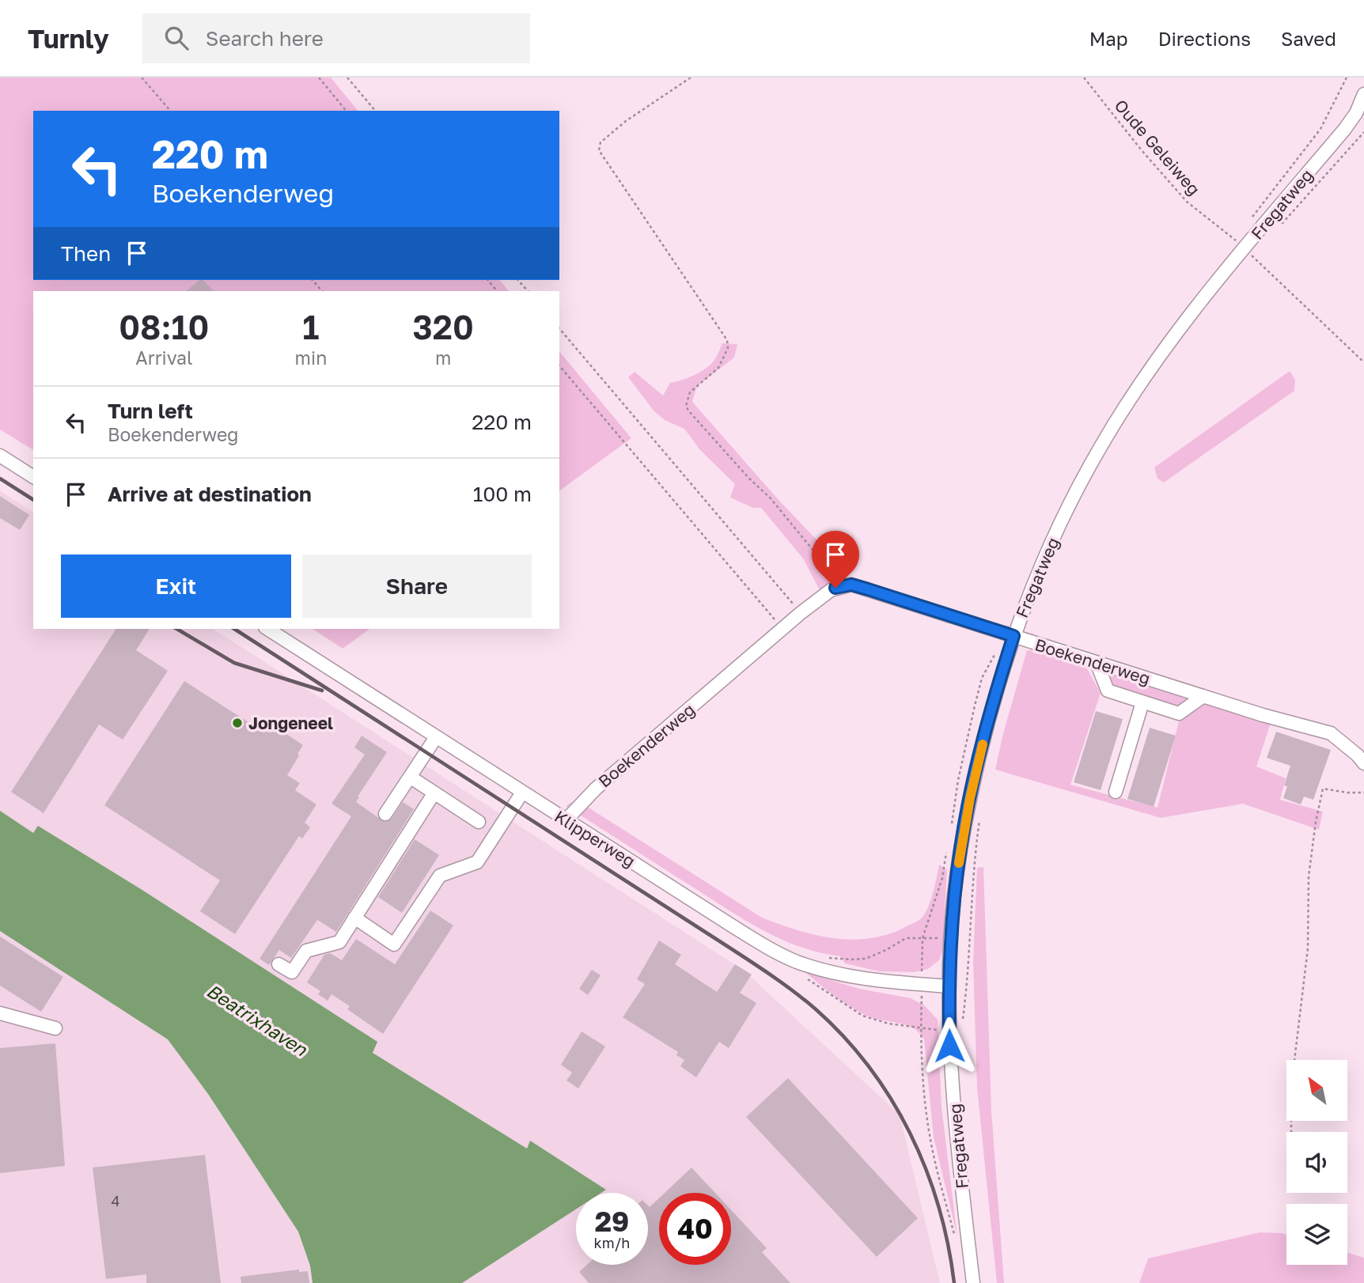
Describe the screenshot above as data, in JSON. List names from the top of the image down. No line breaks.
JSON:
{"streets":{"street":["Fregatweg","Boekenderweg","Klipperweg"],"path":["Oude Geleiweg"]},"crossings":[["Oude Geleiweg","Fregatweg"],["Fregatweg","Boekenderweg"],["Fregatweg","Klipperweg"],["Boekenderweg","Klipperweg"]],"water":["Beatrixhaven"],"places":["Jongeneel"],"house_numbers":["4"],"north":"top left","page":{"header":"Turnly","search":"Search here","nav":["Map","Directions","Saved"],"turn":["220 m","Boekenderweg"],"then":"Then","eta":["08:10","Arrival","1","min","320","m"],"list":[{"name":"Turn left","note":"Boekenderweg","value":"220 m"},{"name":"Arrive at destination","value":"100 m"}],"buttons":["Exit","Share"],"speed":"29 km/h","limit":"40"}}
